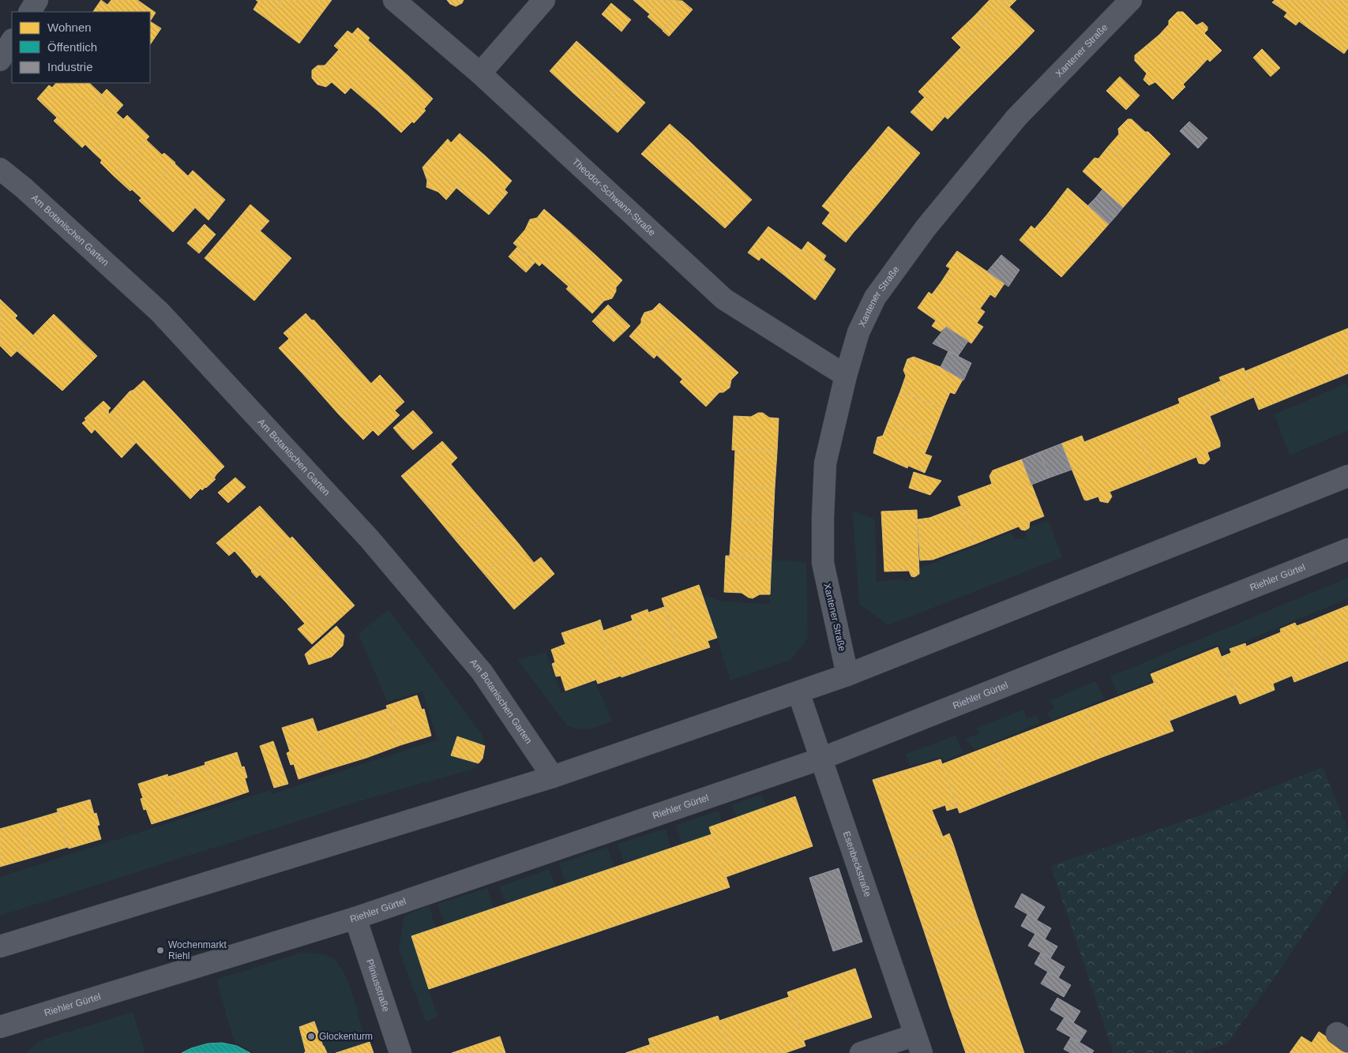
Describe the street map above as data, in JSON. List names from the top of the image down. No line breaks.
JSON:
{"streets":{"street":["Xantener Straße","Theodor-Schwann-Straße","Am Botanischen Garten","Riehler Gürtel","Esenbeckstraße","Pliniusstraße"]},"crossings":[["Xantener Straße","Theodor-Schwann-Straße"],["Riehler Gürtel","Esenbeckstraße"],["Riehler Gürtel","Pliniusstraße"]],"places":["Wochenmarkt Riehl","Glockenturm"],"legend":["Wohnen","Öffentlich","Industrie"]}
